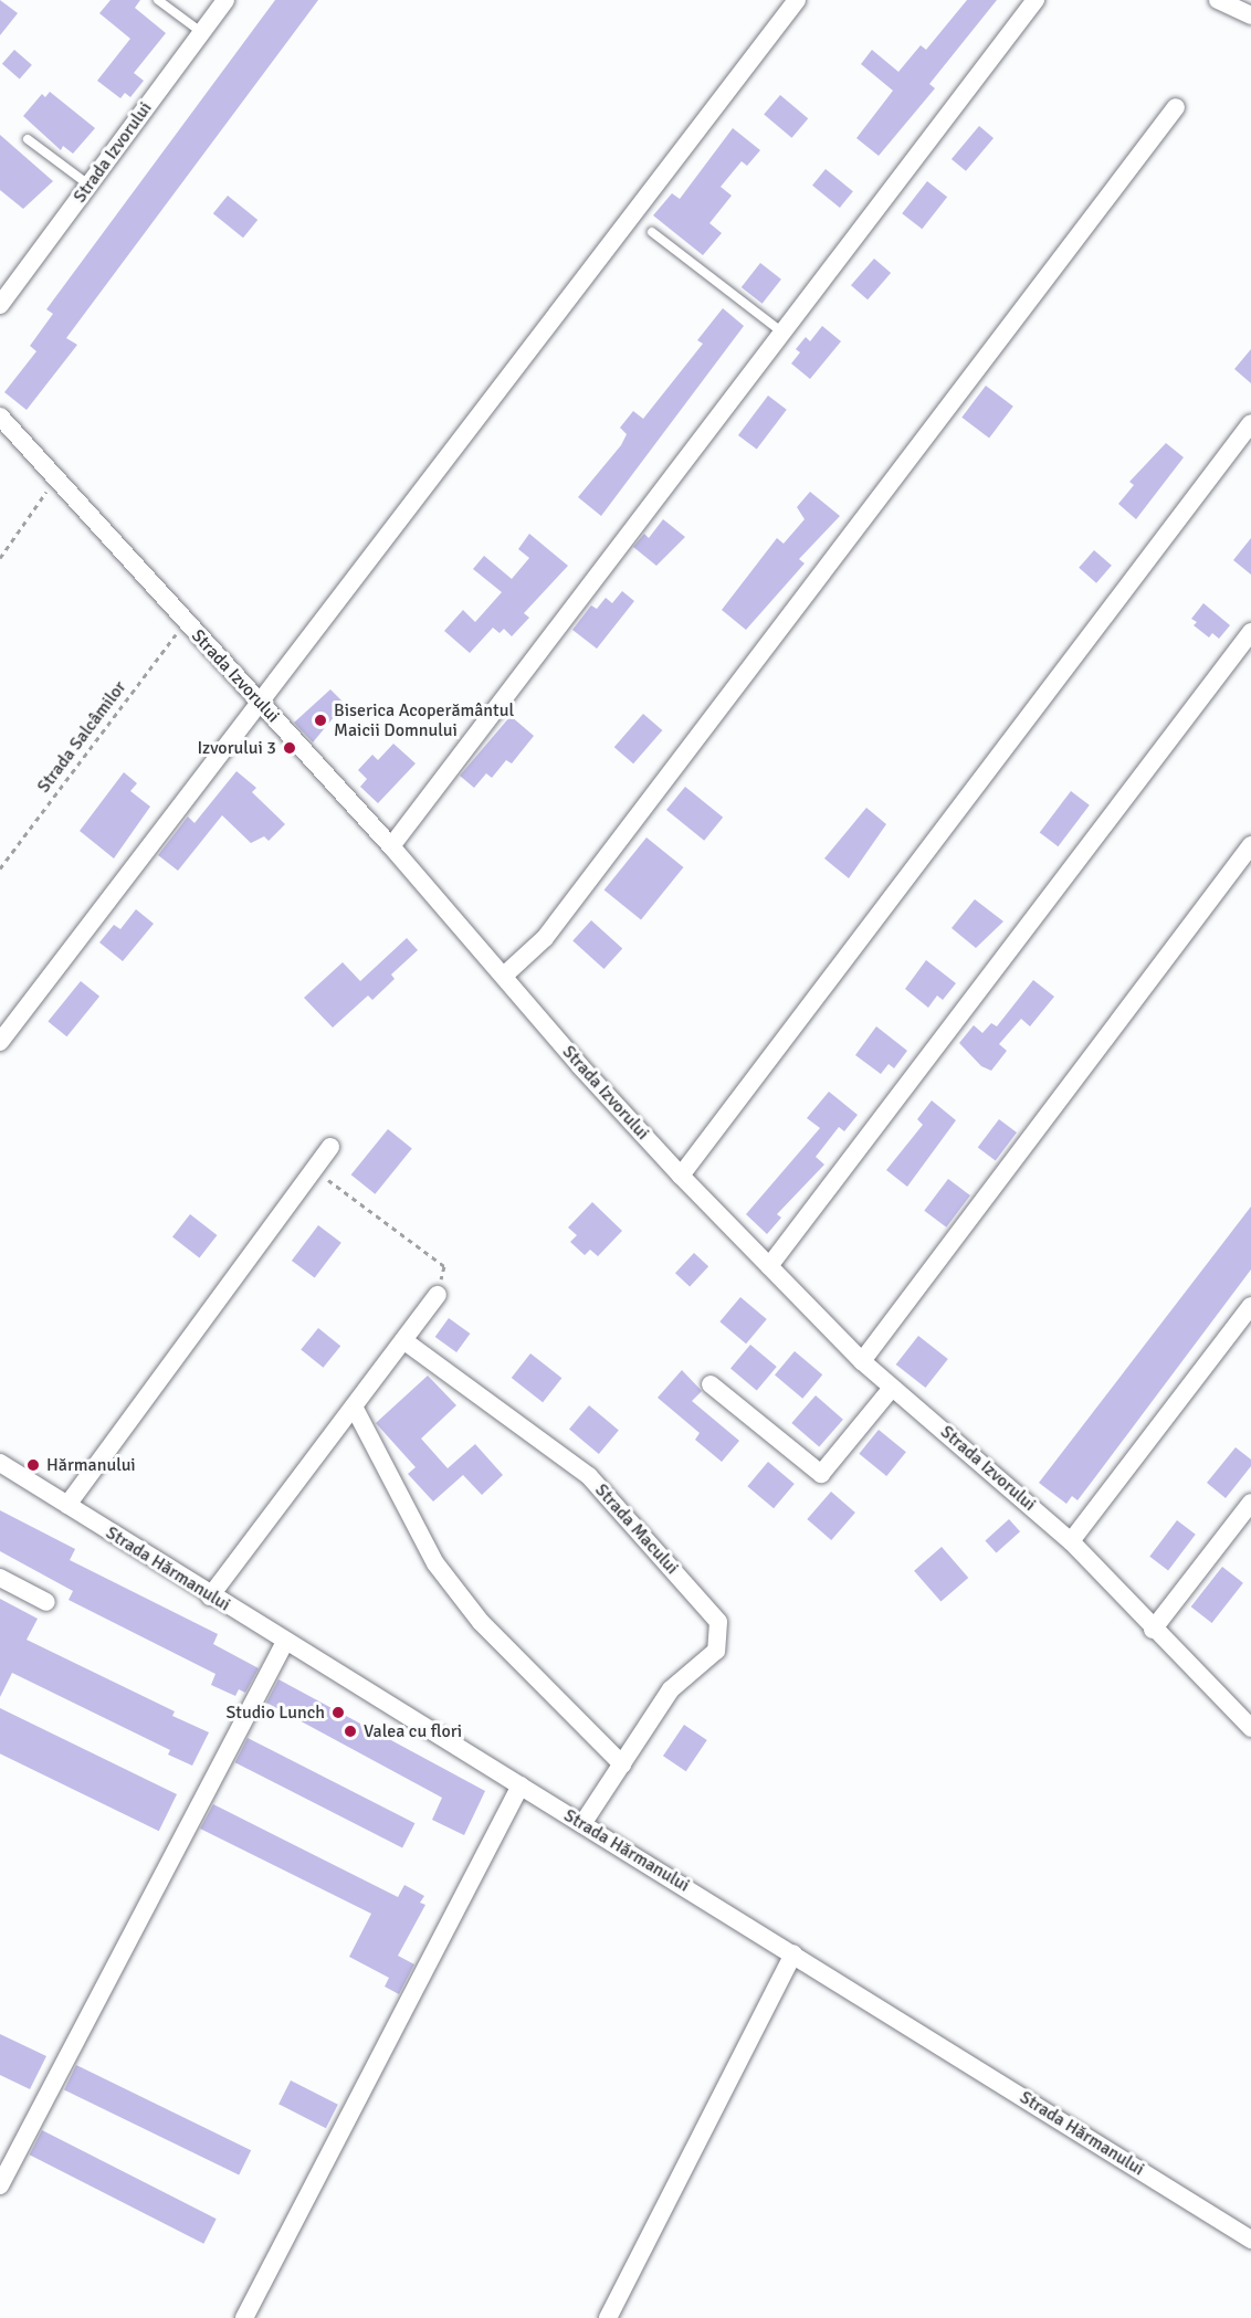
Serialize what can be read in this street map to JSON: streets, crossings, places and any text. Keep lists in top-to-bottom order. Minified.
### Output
{"streets":{"street":["Strada Izvorului","Strada Macului","Strada Hărmanului"],"path":["Strada Salcâmilor"]},"crossings":[["Strada Izvorului","Strada Salcâmilor"],["Strada Macului","Strada Hărmanului"]],"places":["Biserica Acoperământul Maicii Domnului","Izvorului 3","Hărmanului","Studio Lunch","Valea cu flori"]}
